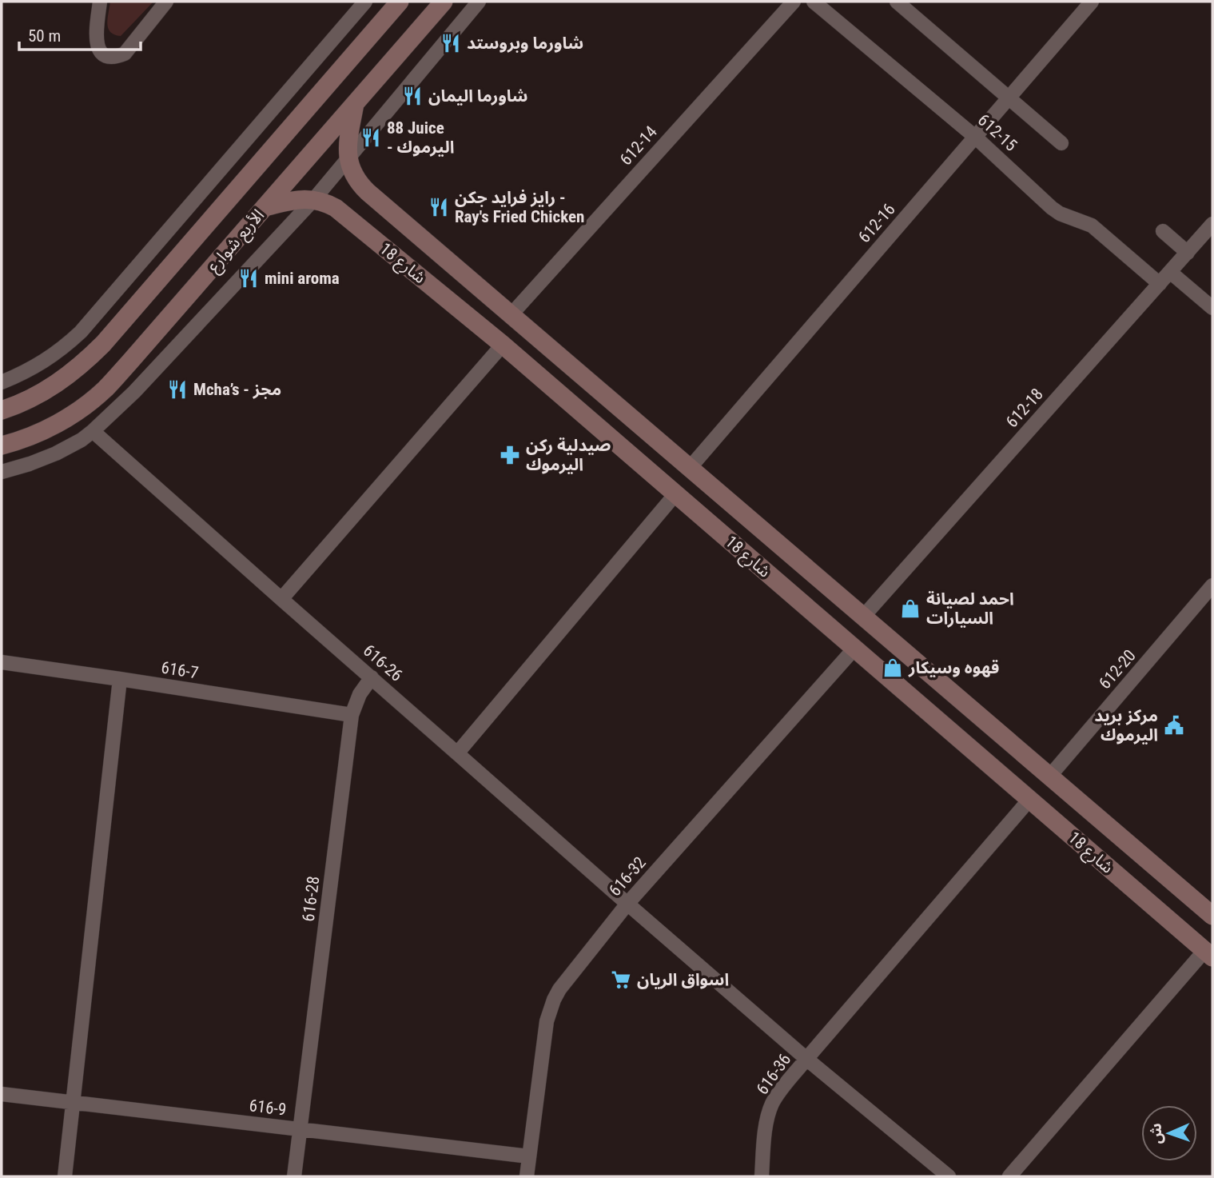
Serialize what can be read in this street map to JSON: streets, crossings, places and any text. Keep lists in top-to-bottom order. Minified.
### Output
{"streets":{"street":["612-15","612-14","612-16","الأربع شوارع","شارع 18","612-18","616-26","612-20","616-7","616-32","616-28","616-36","616-9"]},"crossings":[["612-15","612-16"],["612-15","612-18"],["612-14","شارع 18"],["612-16","شارع 18"],["الأربع شوارع","شارع 18"],["شارع 18","612-18"],["شارع 18","612-20"],["شارع 18","616-32"],["شارع 18","616-36"],["616-26","616-32"],["616-26","616-28"],["616-26","616-36"],["616-7","616-28"],["616-32","616-9"],["616-28","616-9"]],"places":{"restaurant":["شاورما وبروستد","شاورما اليمان","88 Juice - اليرموك","رايز فرايد جكن - Ray's Fried Chicken","mini aroma","Mcha’s - مجز"],"pharmacy":["صيدلية ركن اليرموك"],"shop":["احمد لصيانة السيارات","قهوه وسيكار"],"public building":["مركز بريد اليرموك"],"supermarket":["اسواق الريان"]},"scale_bar":"50 m","north":"left"}
